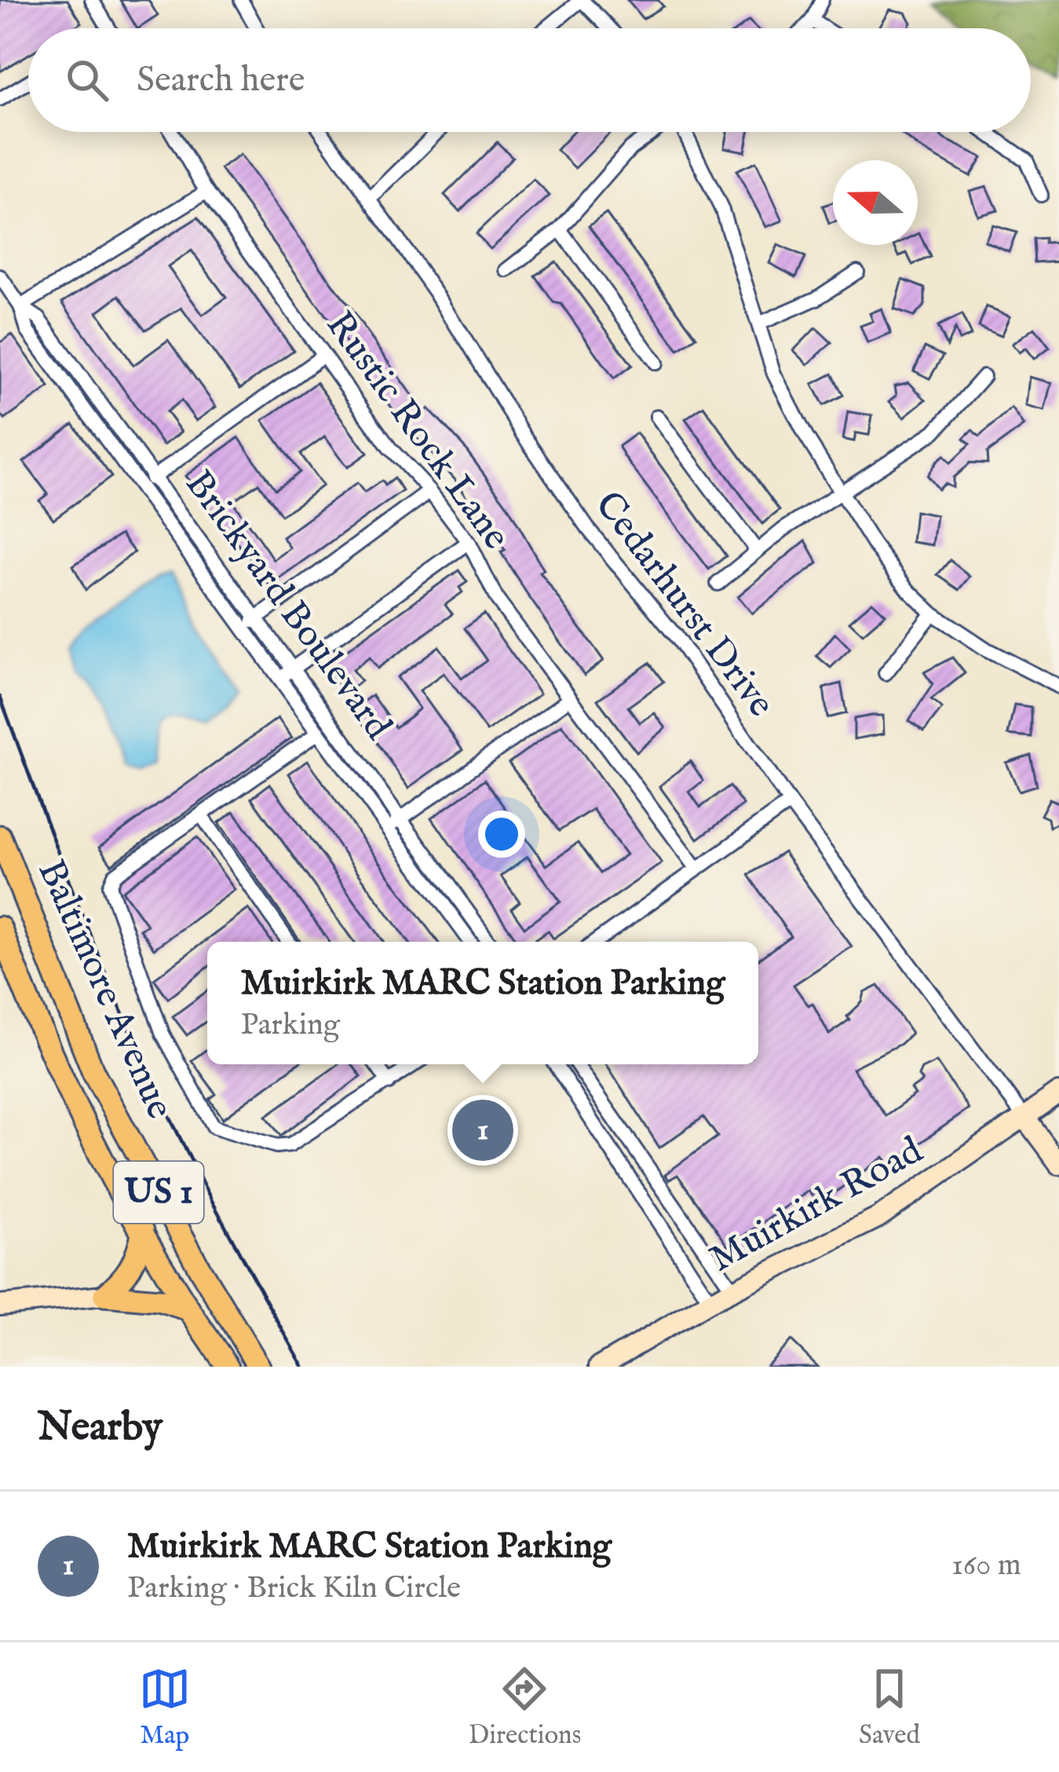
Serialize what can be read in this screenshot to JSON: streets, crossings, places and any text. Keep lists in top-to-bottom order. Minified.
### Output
{"streets":{"main road":["Baltimore Avenue","US 1","Muirkirk Road"],"street":["Rustic Rock Lane","Cedarhurst Drive","Brickyard Boulevard"]},"crossings":[["Cedarhurst Drive","Muirkirk Road"]],"north":"left","page":{"search":"Search here","popup":["Muirkirk MARC Station Parking","Parking"],"pins":"1","heading":"Nearby","list":[{"mark":"1","name":"Muirkirk MARC Station Parking","note":"Parking · Brick Kiln Circle","value":"160 m"}],"nav":["Map","Directions","Saved"]}}
